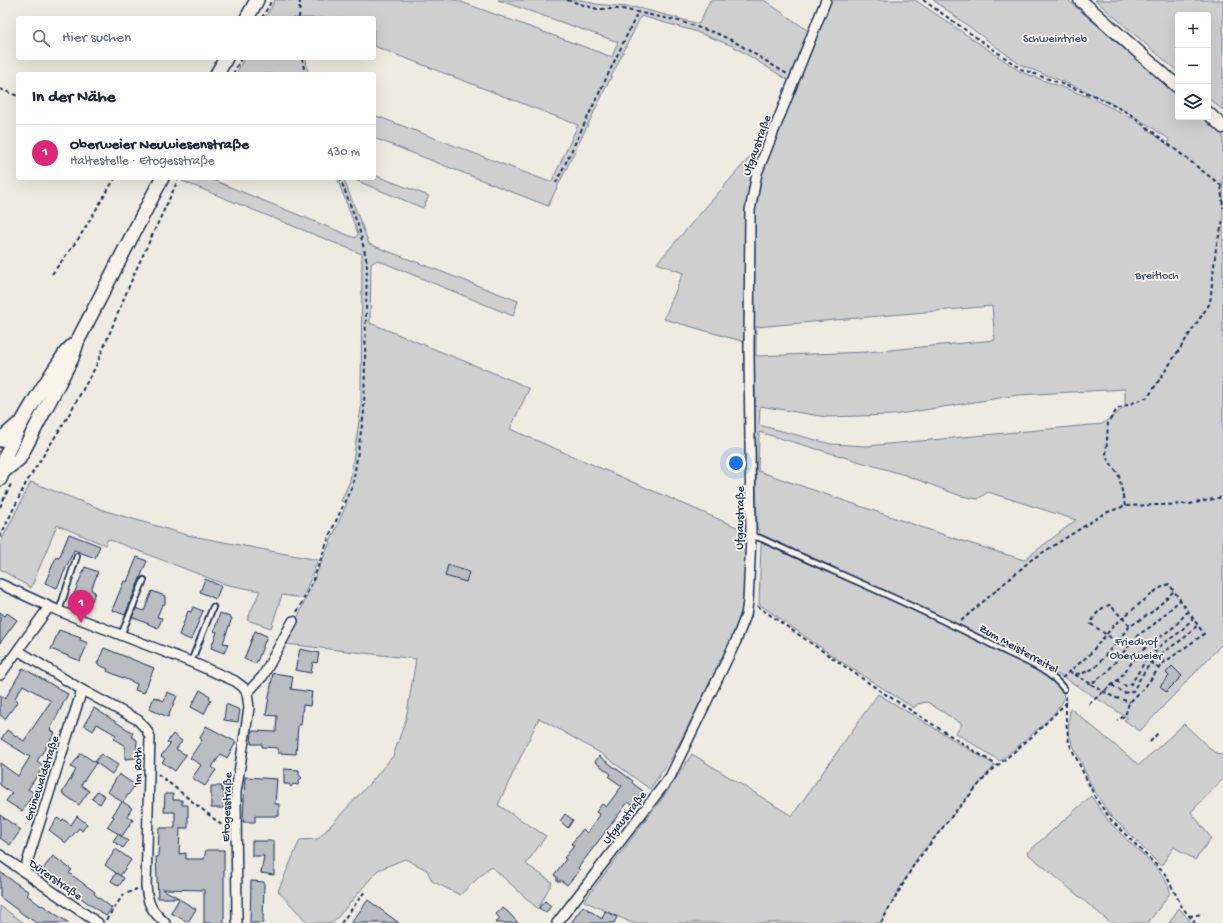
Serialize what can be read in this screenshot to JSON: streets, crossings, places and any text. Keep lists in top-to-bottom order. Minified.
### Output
{"streets":{"street":["Ufgaustraße","Im Roth","Grünewaldstraße","Etogesstraße","Dürerstraße"],"lane":["Zum Meisterreitel"]},"crossings":[["Ufgaustraße","Zum Meisterreitel"],["Im Roth","Grünewaldstraße"],["Grünewaldstraße","Dürerstraße"]],"parks":["Schweintrieb","Breitloch","Friedhof Oberweier"],"page":{"map_buttons":["+","−"],"search":"Hier suchen","heading":"In der Nähe","list":[{"mark":"1","name":"Oberweier Neuwiesenstraße","note":"Haltestelle · Etogesstraße","value":"430 m"}],"pins":"1"}}
